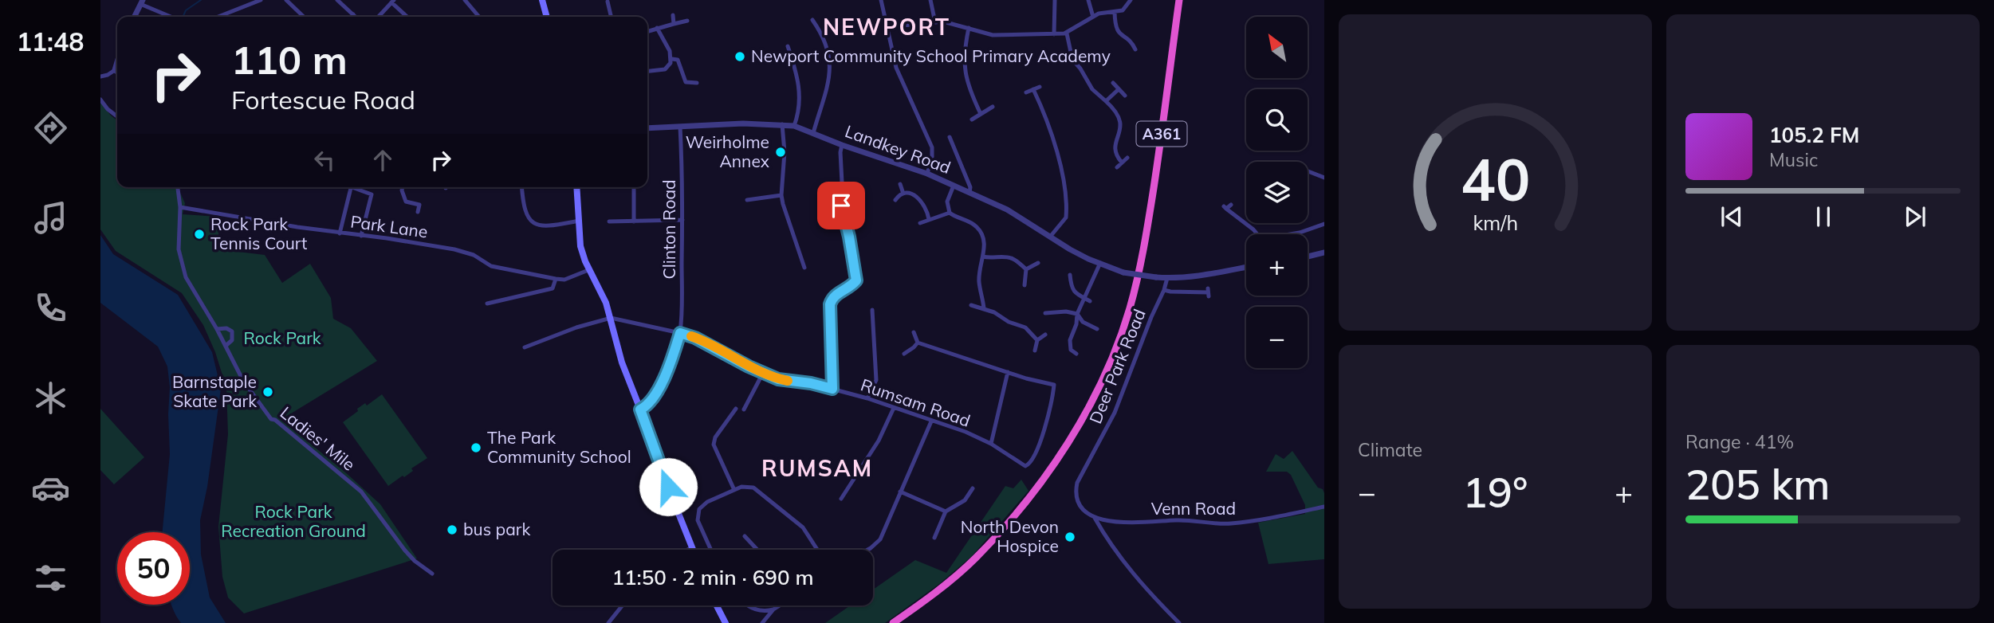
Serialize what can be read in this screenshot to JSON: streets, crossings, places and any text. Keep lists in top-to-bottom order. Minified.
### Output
{"streets":{"highway":["A361"],"street":["Landkey Road","Park Lane","Clinton Road","Deer Park Road","Rumsam Road","Ladies' Mile","Venn Road"]},"crossings":[["Landkey Road","Clinton Road"],["Landkey Road","Deer Park Road"],["Park Lane","Ladies' Mile"],["Clinton Road","Rumsam Road"],["Deer Park Road","Venn Road"]],"districts":["NEWPORT","RUMSAM"],"parks":["Rock Park","Rock Park Recreation Ground"],"places":["Newport Community School Primary Academy","Weirholme Annex","Rock Park Tennis Court","Barnstaple Skate Park","The Park Community School","bus park","North Devon Hospice"],"north":"top left","page":{"tabs":"11:48","map_buttons":["+","−"],"turn":["110 m","Fortescue Road"],"song":["105.2 FM","Music"],"tile":["Climate",["Range · 41%","205 km"]],"heat":["−","19°","+"],"limit":"50","trip":"11:50 · 2 min · 690 m","gauge":["40","km/h"]}}
